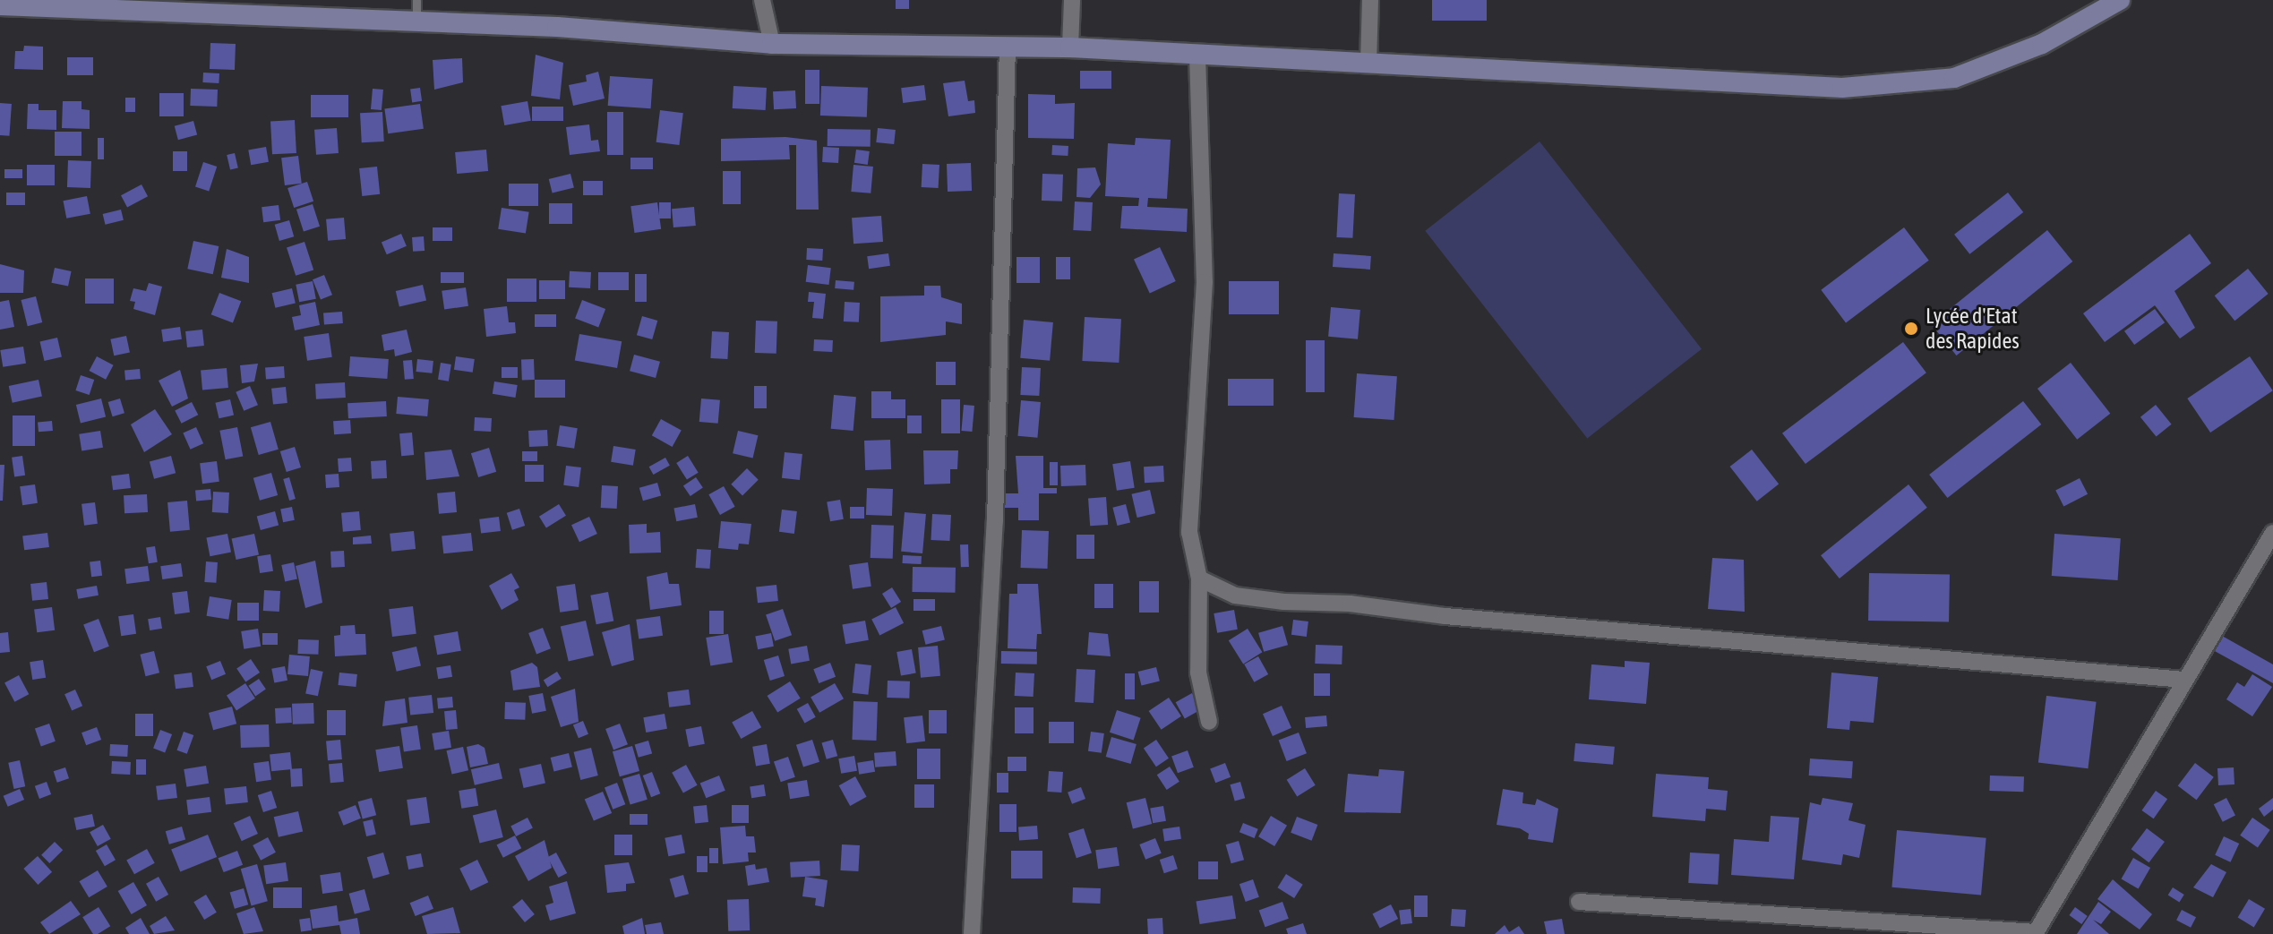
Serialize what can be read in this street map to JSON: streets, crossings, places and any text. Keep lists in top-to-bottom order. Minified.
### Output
{"places":["Lycée d'Etat des Rapides"]}
